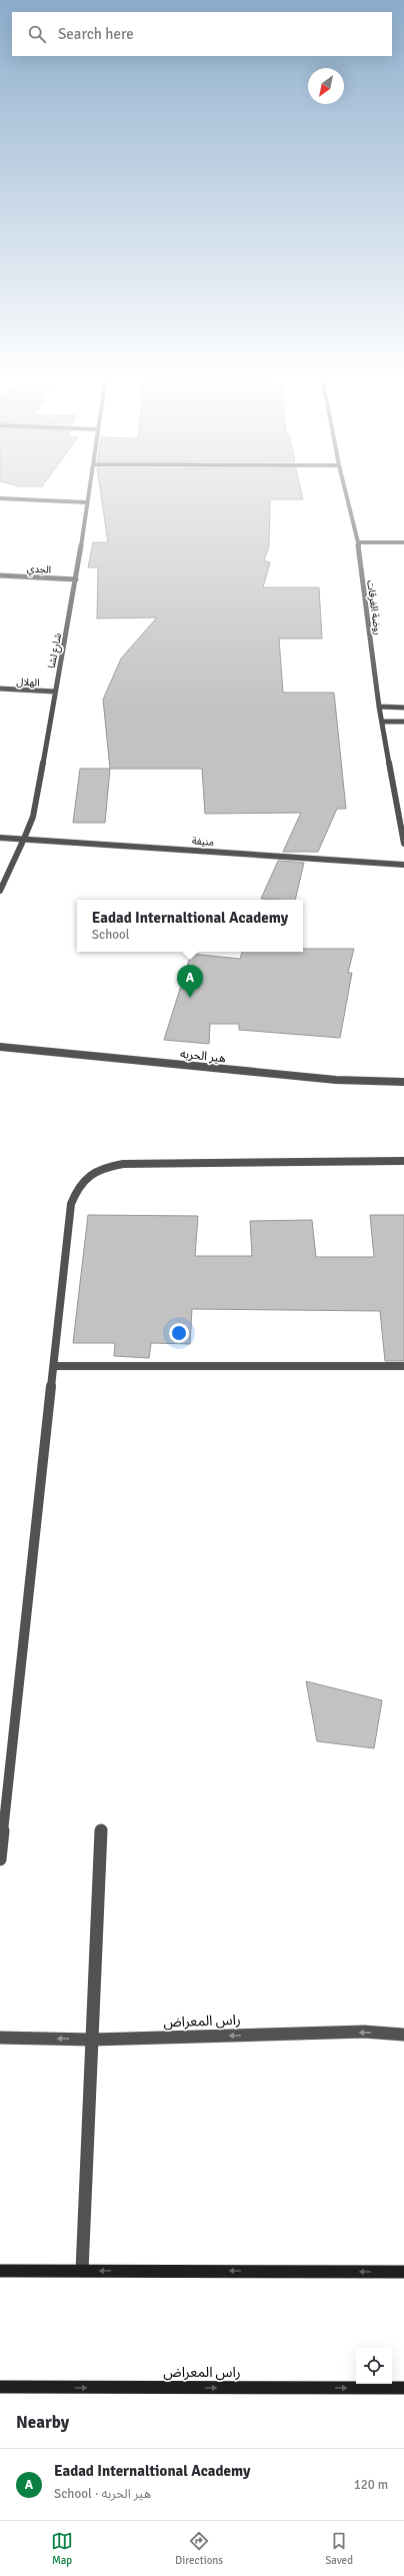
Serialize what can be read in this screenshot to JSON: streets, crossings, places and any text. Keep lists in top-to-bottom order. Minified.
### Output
{"streets":{"street":["الجدي","روضة الغرقات","شارع لشا","الهلال","منيفة","هير الحربه","راس المعراض"]},"crossings":[["الجدي","شارع لشا"],["شارع لشا","الهلال"],["شارع لشا","منيفة"]],"north":"bottom left","page":{"search":"Search here","popup":["Eadad Internaltional Academy","School"],"pins":"A","heading":"Nearby","list":[{"mark":"A","name":"Eadad Internaltional Academy","note":"School · هير الحربه","value":"120 m"}],"nav":["Map","Directions","Saved"]}}
